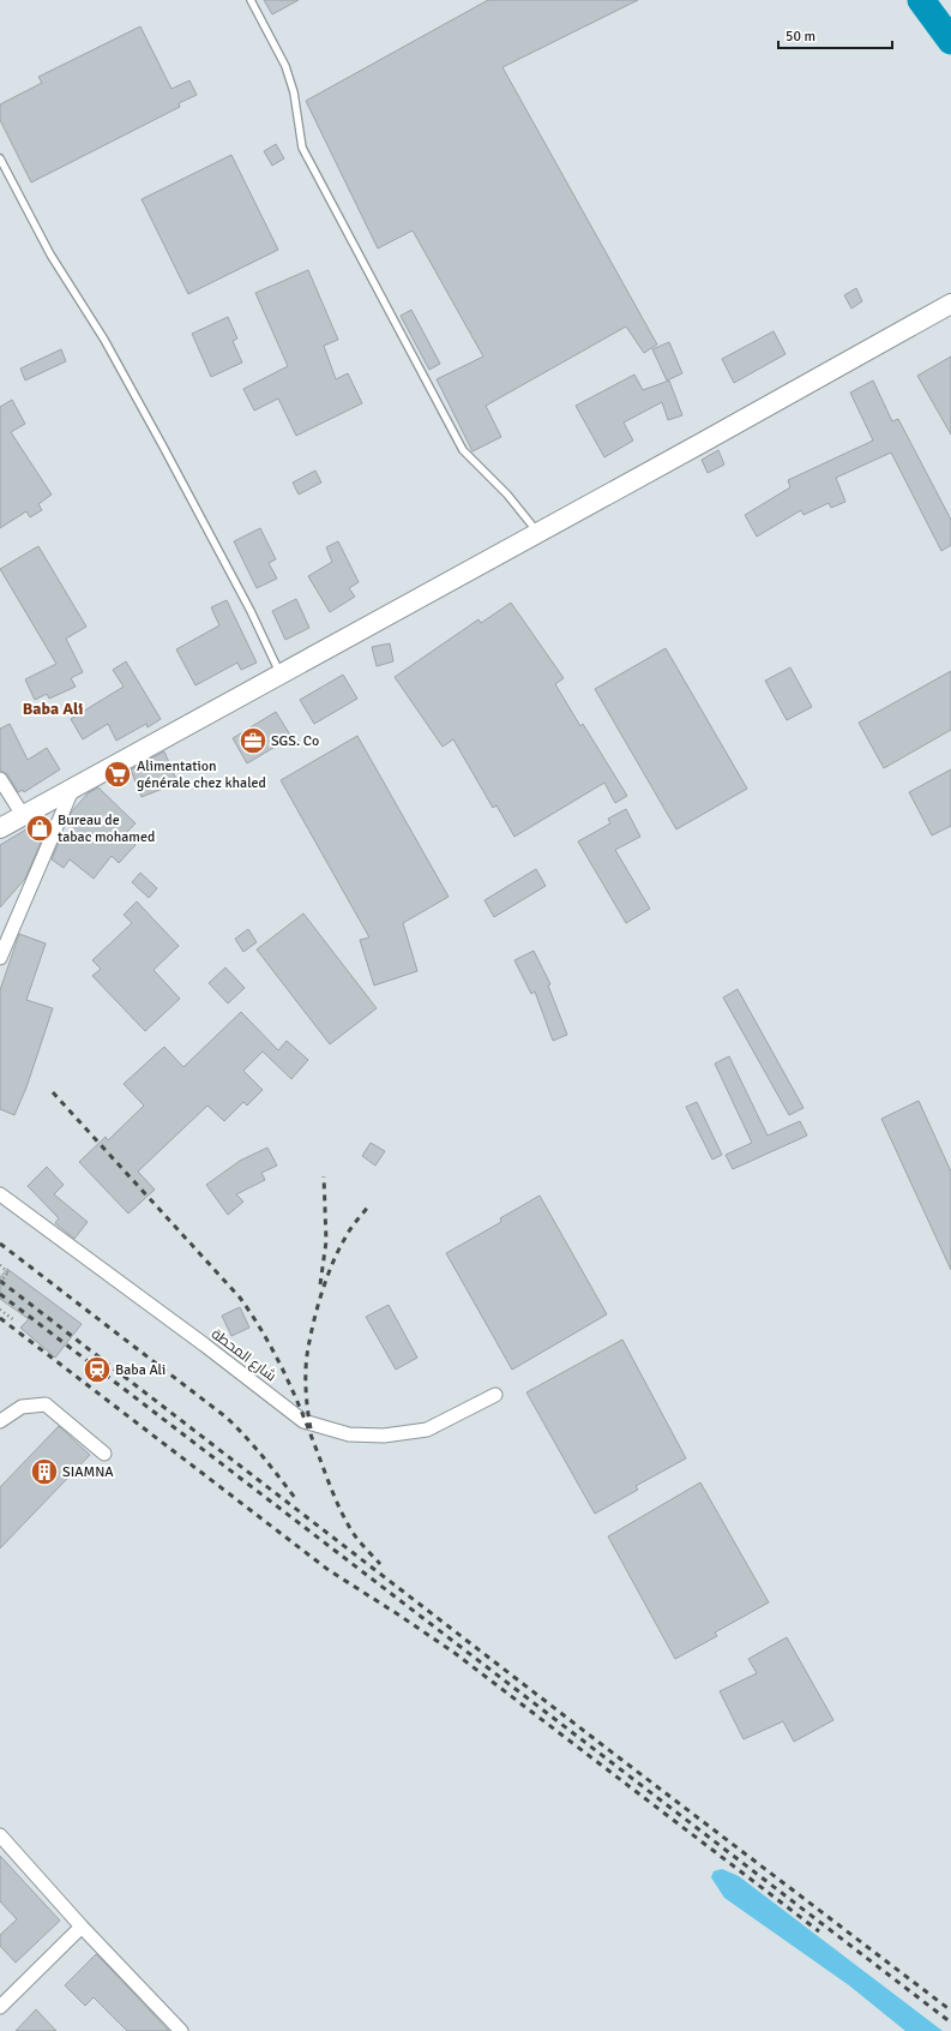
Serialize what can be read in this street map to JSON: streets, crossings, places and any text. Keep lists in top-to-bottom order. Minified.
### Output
{"streets":{"street":["شارع المحطة"]},"districts":["Baba Ali"],"places":{"office":["SGS. Co"],"supermarket":["Alimentation générale chez khaled"],"shop":["Bureau de tabac mohamed"],"station":["Baba Ali"],"building":["SIAMNA"]},"scale_bar":"50 m"}
